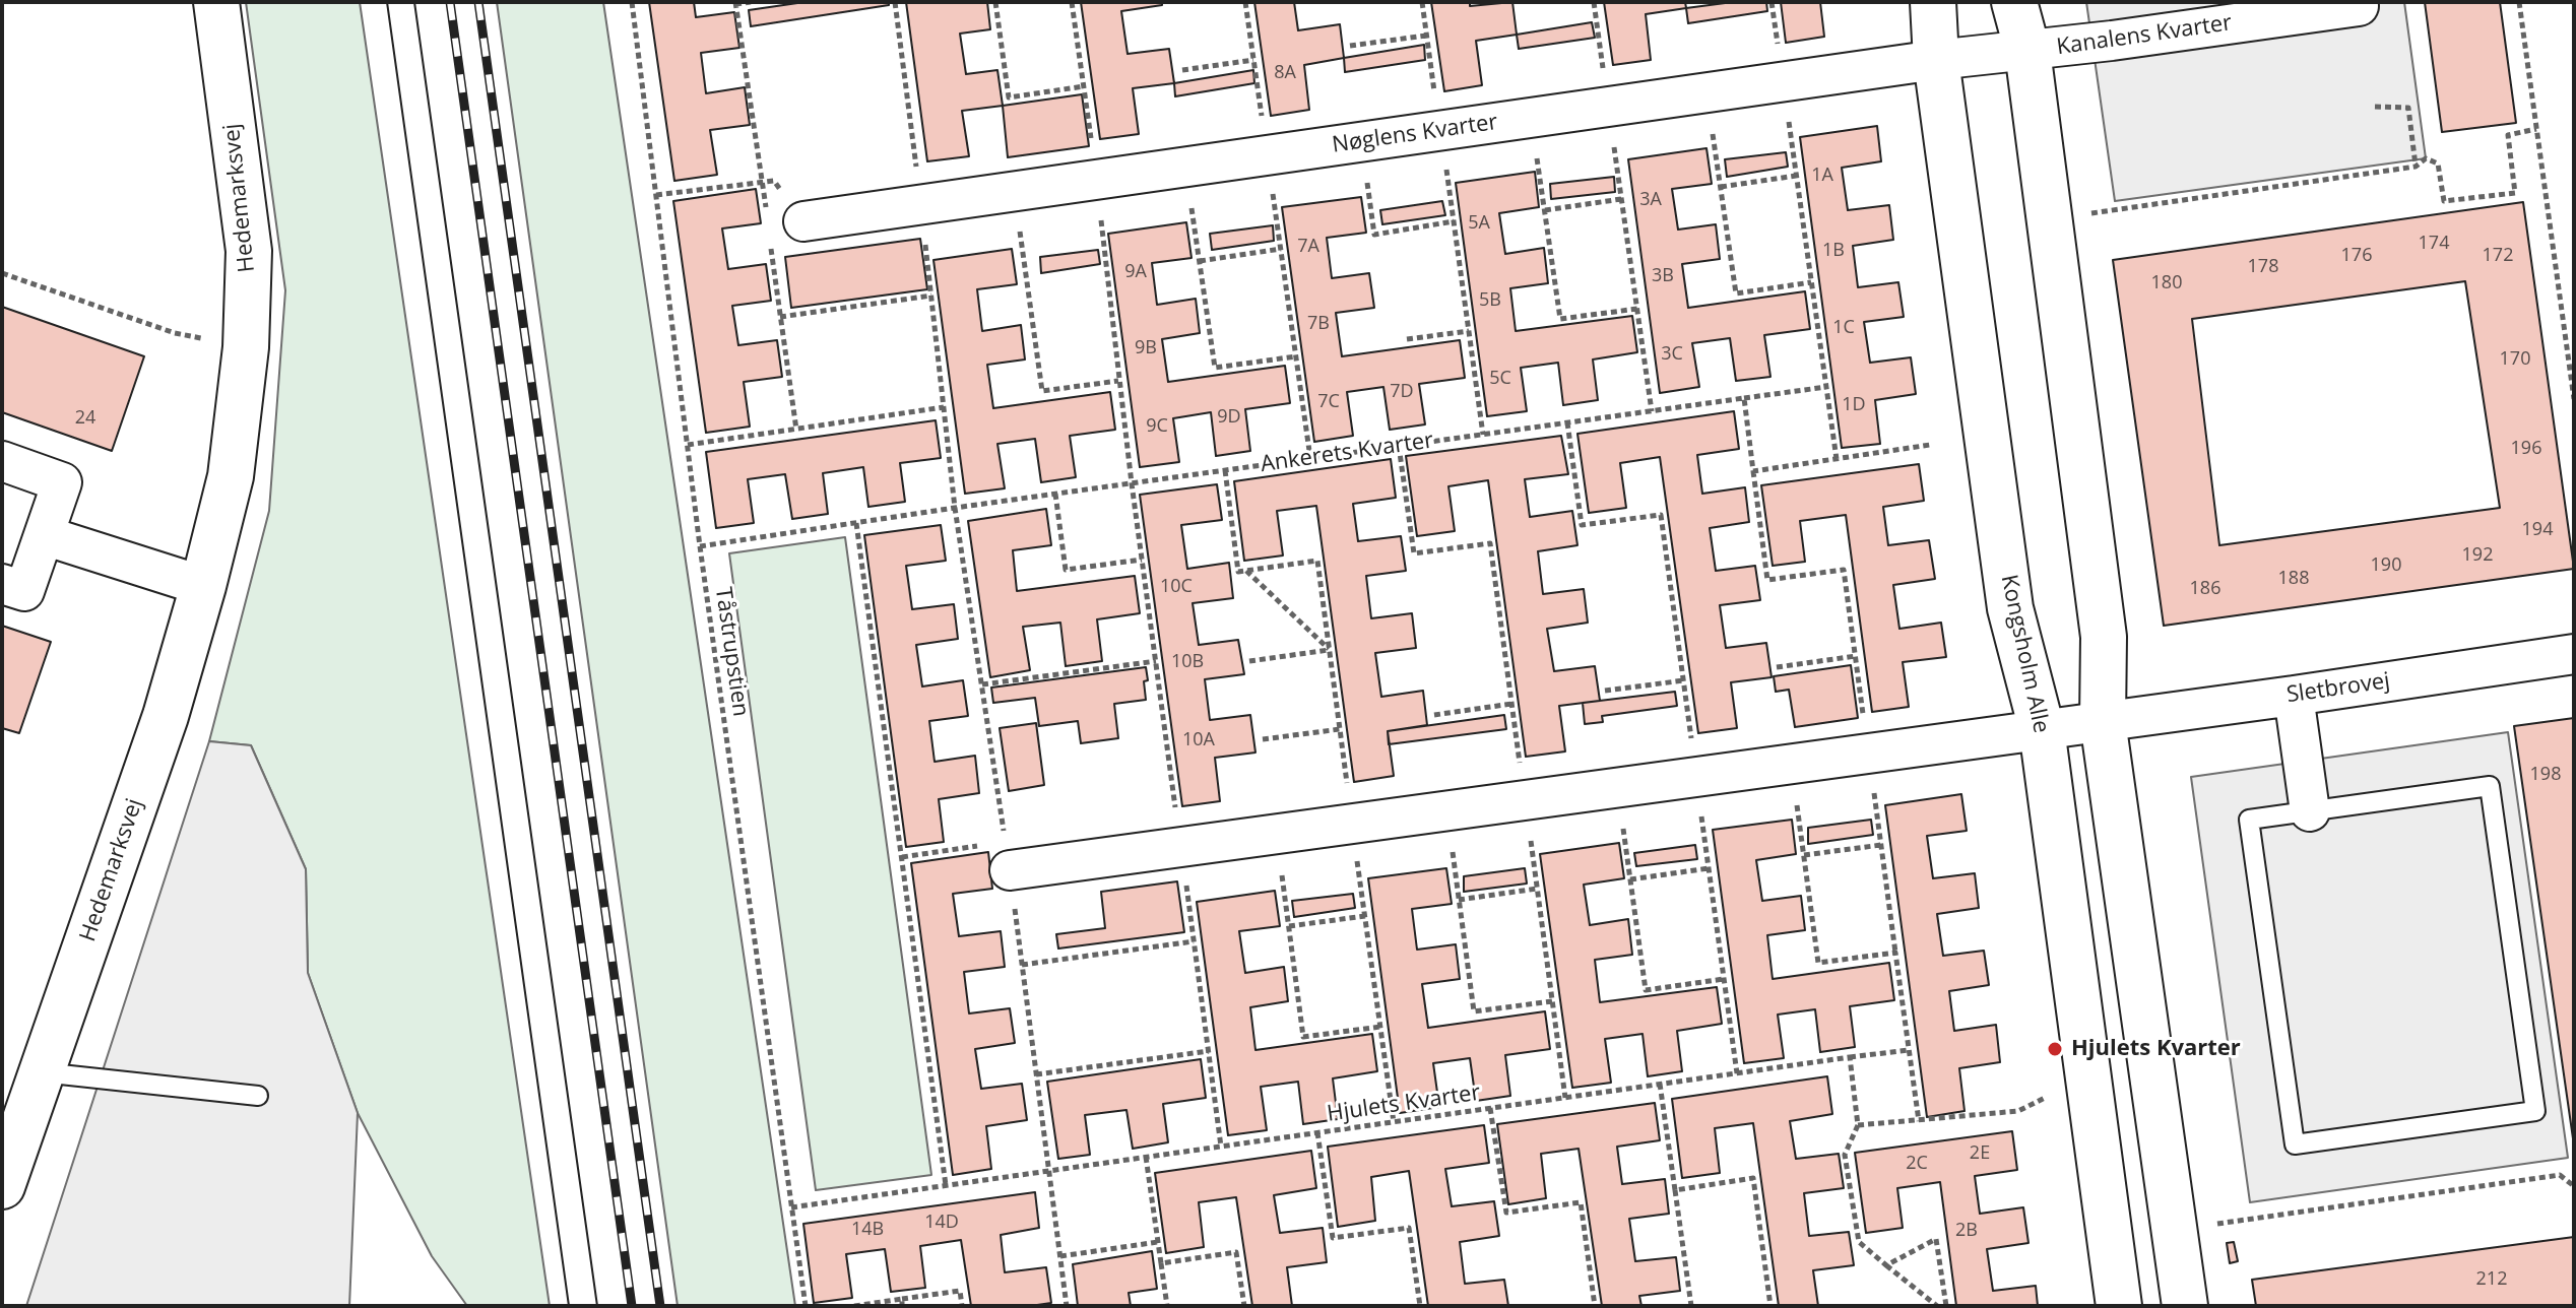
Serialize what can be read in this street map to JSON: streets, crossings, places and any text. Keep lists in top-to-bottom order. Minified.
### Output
{"streets":{"street":["Kanalens Kvarter","Nøglens Kvarter","Hedemarksvej","Kongsholm Alle","Sletbrovej"],"path":["Ankerets Kvarter","Tåstrupstien","Hjulets Kvarter"]},"crossings":[["Kanalens Kvarter","Nøglens Kvarter"],["Nøglens Kvarter","Kongsholm Alle"],["Ankerets Kvarter","Tåstrupstien"],["Tåstrupstien","Hjulets Kvarter"]],"places":["Hjulets Kvarter"],"house_numbers":["8A","1A","3A","5A","174","7A","1B","176","172","178","9A","3B","180","5B","7B","1C","9B","3C","170","5C","7D","7C","1D","9D","24","9C","196","194","192","190","188","10C","186","10B","10A","198","2E","2C","14D","14B","2B","212"]}
